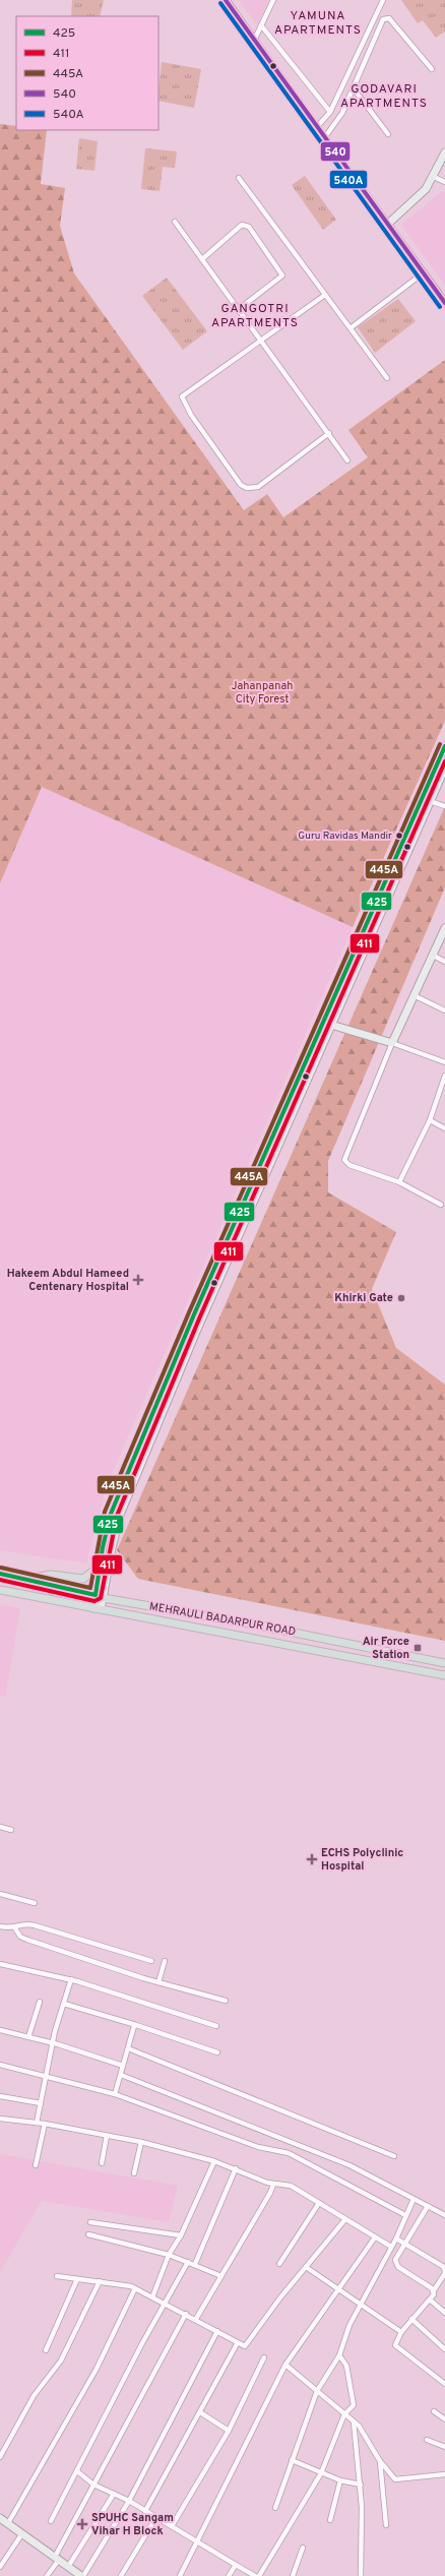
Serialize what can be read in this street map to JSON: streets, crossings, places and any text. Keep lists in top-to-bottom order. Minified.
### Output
{"streets":{"main road":["MEHRAULI BADARPUR ROAD"]},"districts":["YAMUNA APARTMENTS","GODAVARI APARTMENTS","GANGOTRI APARTMENTS"],"parks":["Jahanpanah City Forest"],"places":{"other":["Guru Ravidas Mandir","Khirki Gate"],"health":["Hakeem Abdul Hameed Centenary Hospital","ECHS Polyclinic Hospital","SPUHC Sangam Vihar H Block"],"transit":["Air Force Station"]},"lines":["transit line 540","transit line 540A","transit line 445A","transit line 425","transit line 411"],"legend":["425","411","445A","540","540A"]}
